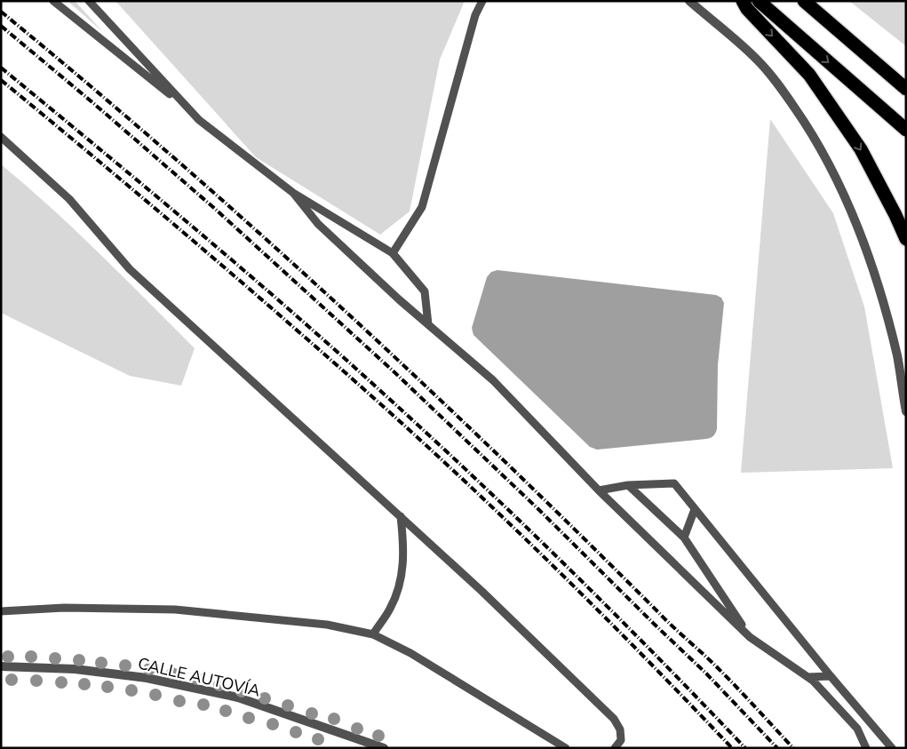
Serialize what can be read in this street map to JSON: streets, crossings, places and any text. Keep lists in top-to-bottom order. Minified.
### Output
{"streets":{"street":["CALLE AUTOVÍA"]}}
